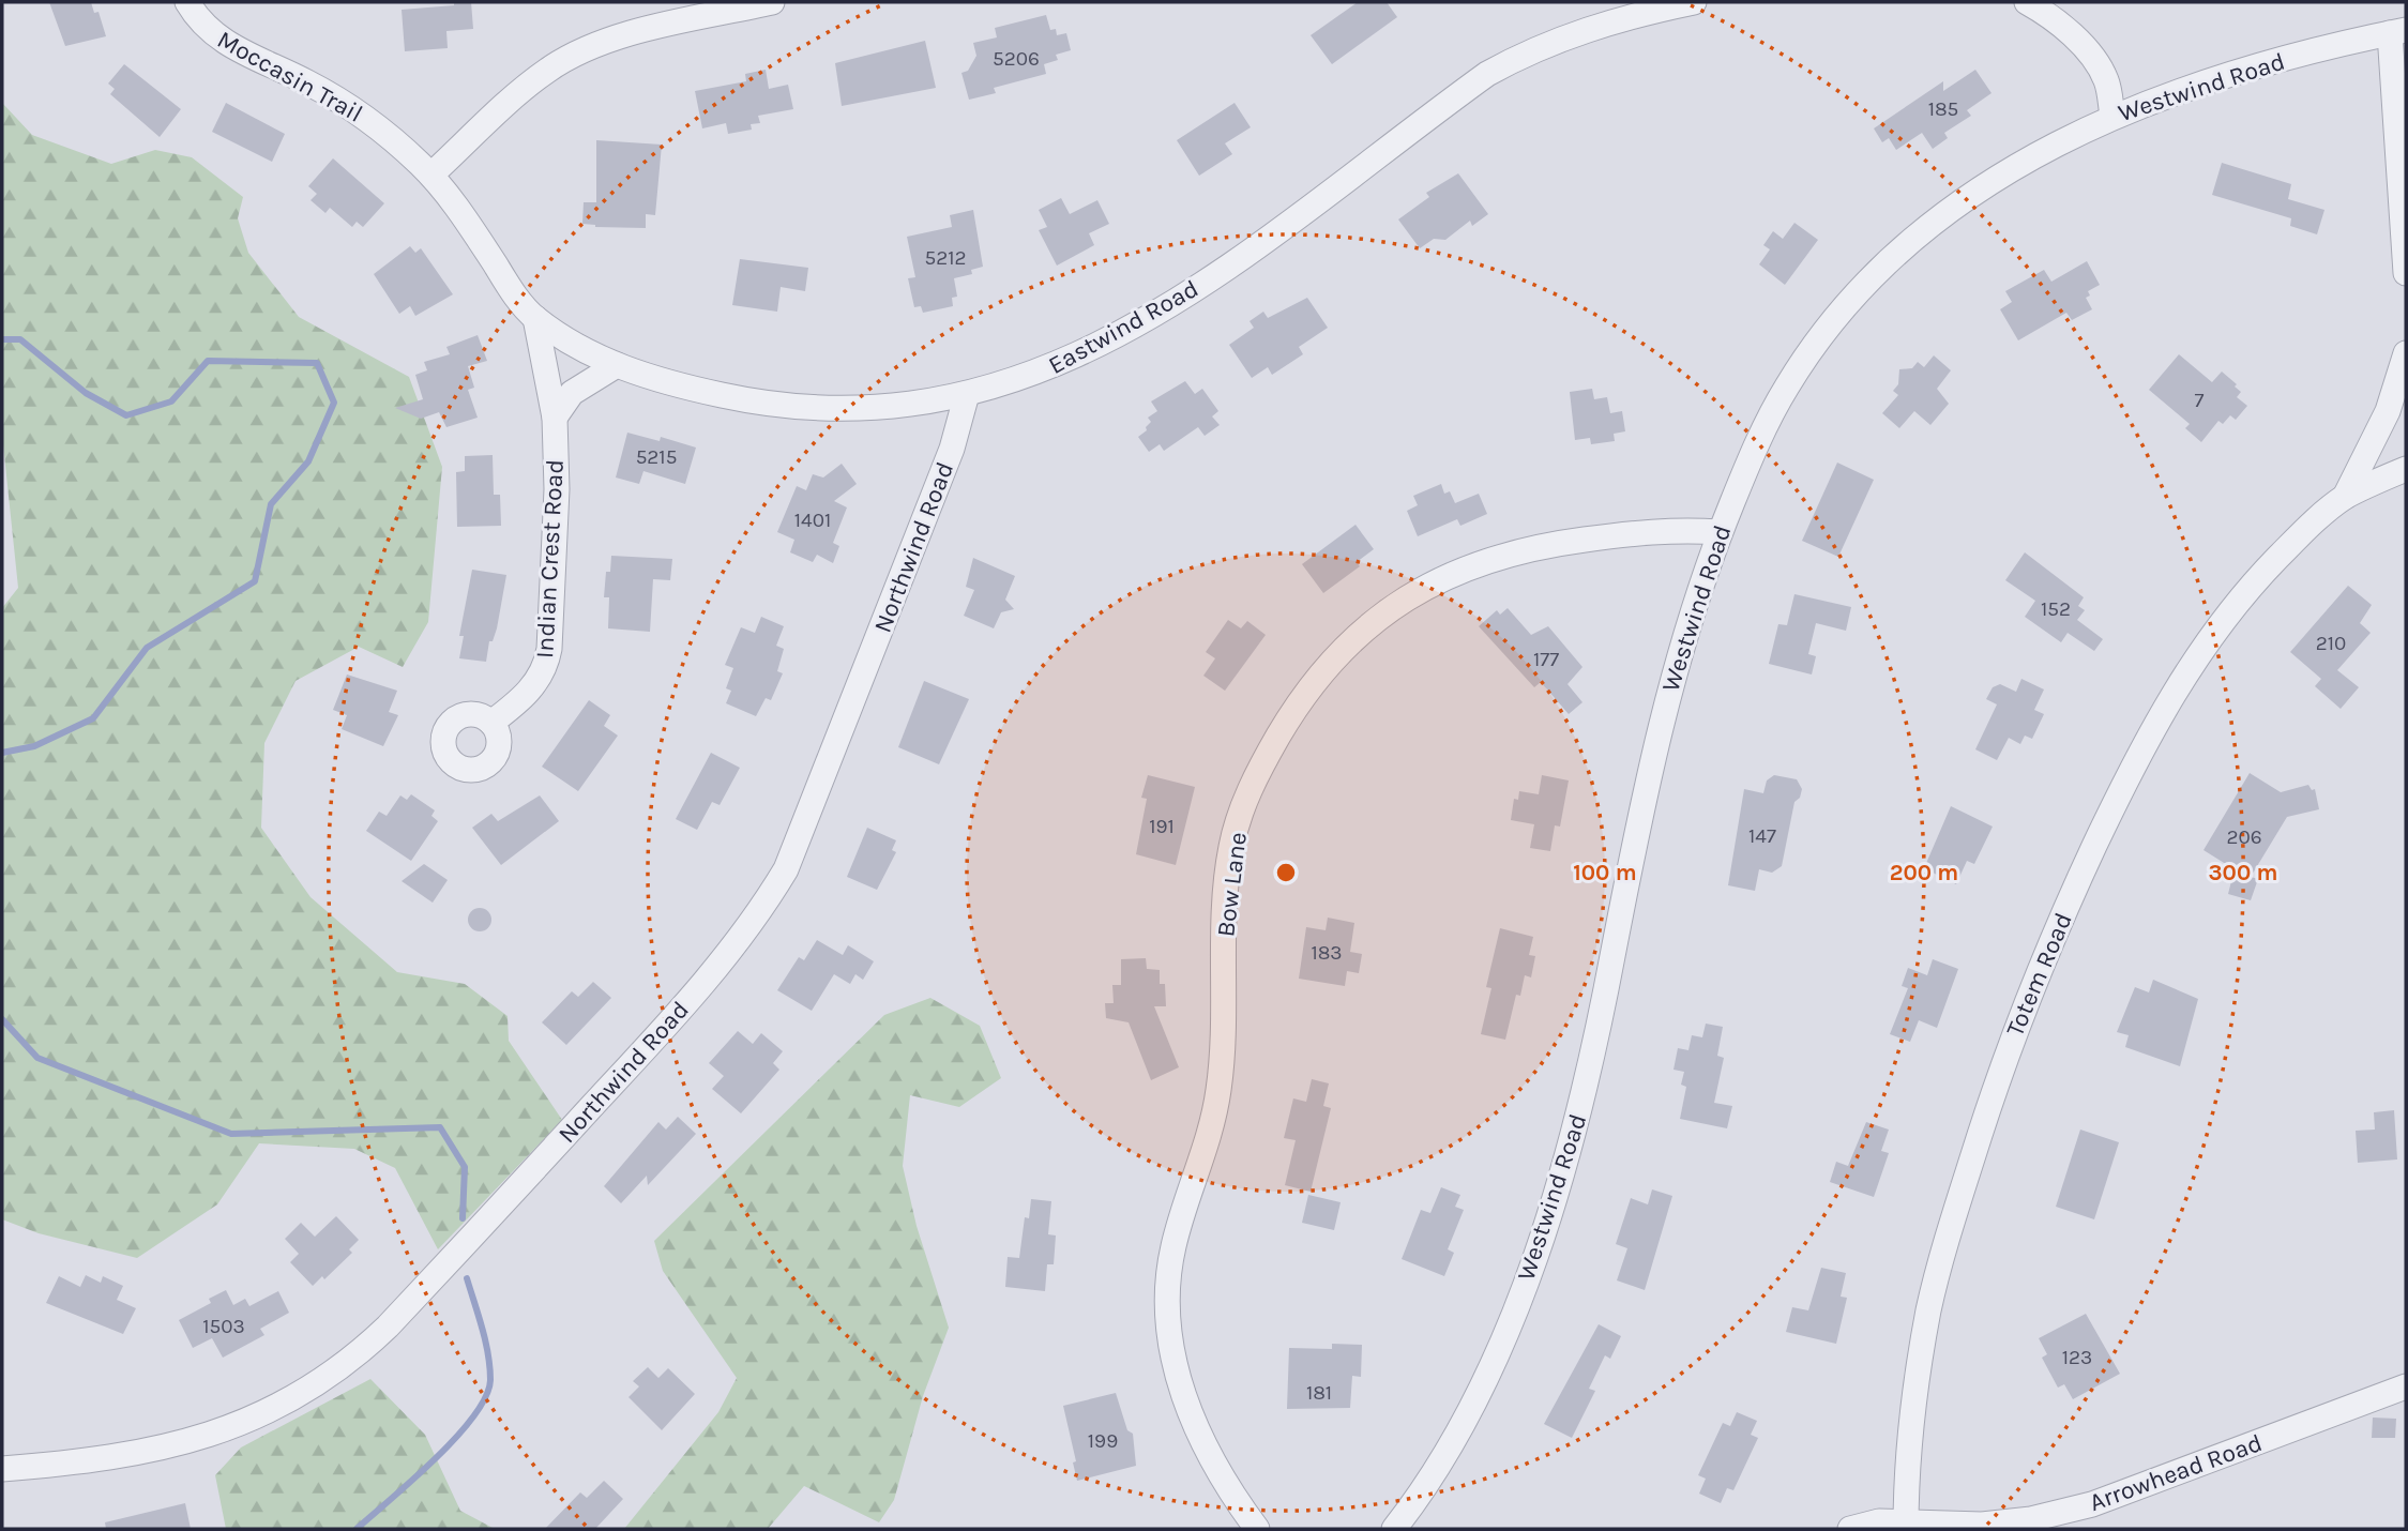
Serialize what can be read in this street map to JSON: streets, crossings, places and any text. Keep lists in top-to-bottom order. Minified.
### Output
{"streets":{"street":["Moccasin Trail","Westwind Road","Eastwind Road","Northwind Road","Indian Crest Road","Bow Lane","Totem Road","Arrowhead Road"]},"crossings":[["Moccasin Trail","Eastwind Road"],["Westwind Road","Bow Lane"],["Eastwind Road","Northwind Road"],["Eastwind Road","Indian Crest Road"],["Totem Road","Arrowhead Road"]],"house_numbers":["5206","185","5212","7","5215","1401","152","210","177","191","147","206","183","1503","123","181","199"],"rings":["100 m","200 m","300 m"]}
